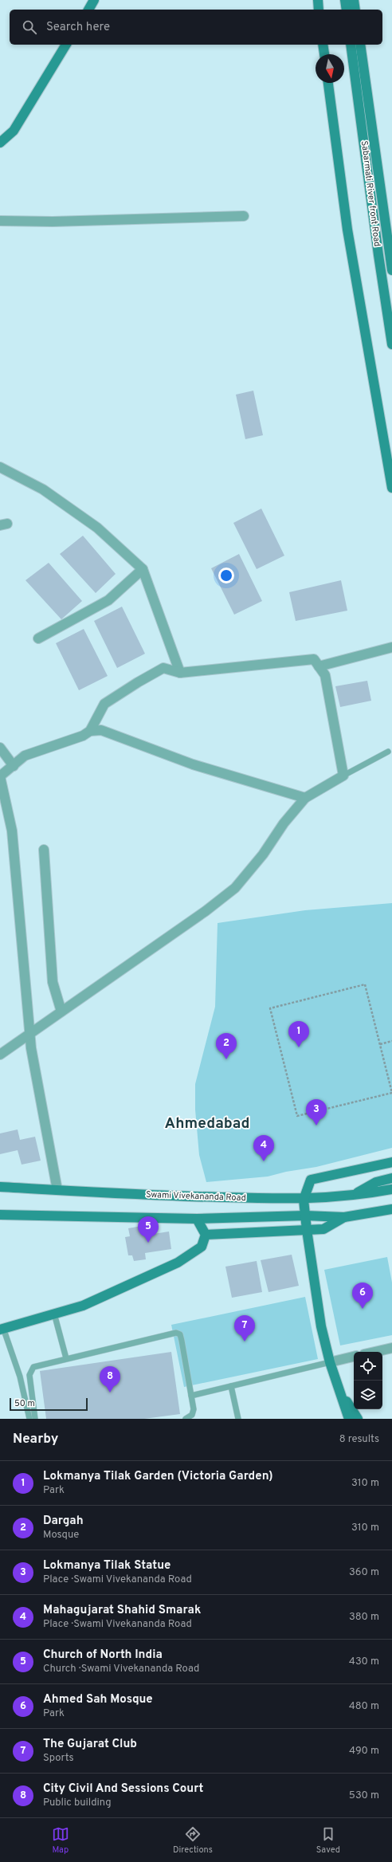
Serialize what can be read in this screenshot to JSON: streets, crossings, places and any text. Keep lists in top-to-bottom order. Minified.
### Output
{"streets":{"main road":["Sabarmati River front Road","Swami Vivekananda Road"]},"districts":["Ahmedabad"],"scale_bar":"50 m","north":"bottom","page":{"search":"Search here","pins":["1","2","3","4","5","6","7","8"],"scale":"50 m","heading":["Nearby","8 results"],"list":[{"mark":"1","name":"Lokmanya Tilak Garden (Victoria Garden)","note":"Park","value":"310 m"},{"mark":"2","name":"Dargah","note":"Mosque","value":"310 m"},{"mark":"3","name":"Lokmanya Tilak Statue","note":"Place · Swami Vivekananda Road","value":"360 m"},{"mark":"4","name":"Mahagujarat Shahid Smarak","note":"Place · Swami Vivekananda Road","value":"380 m"},{"mark":"5","name":"Church of North India","note":"Church · Swami Vivekananda Road","value":"430 m"},{"mark":"6","name":"Ahmed Sah Mosque","note":"Park","value":"480 m"},{"mark":"7","name":"The Gujarat Club","note":"Sports","value":"490 m"},{"mark":"8","name":"City Civil And Sessions Court","note":"Public building","value":"530 m"}],"nav":["Map","Directions","Saved"]}}
